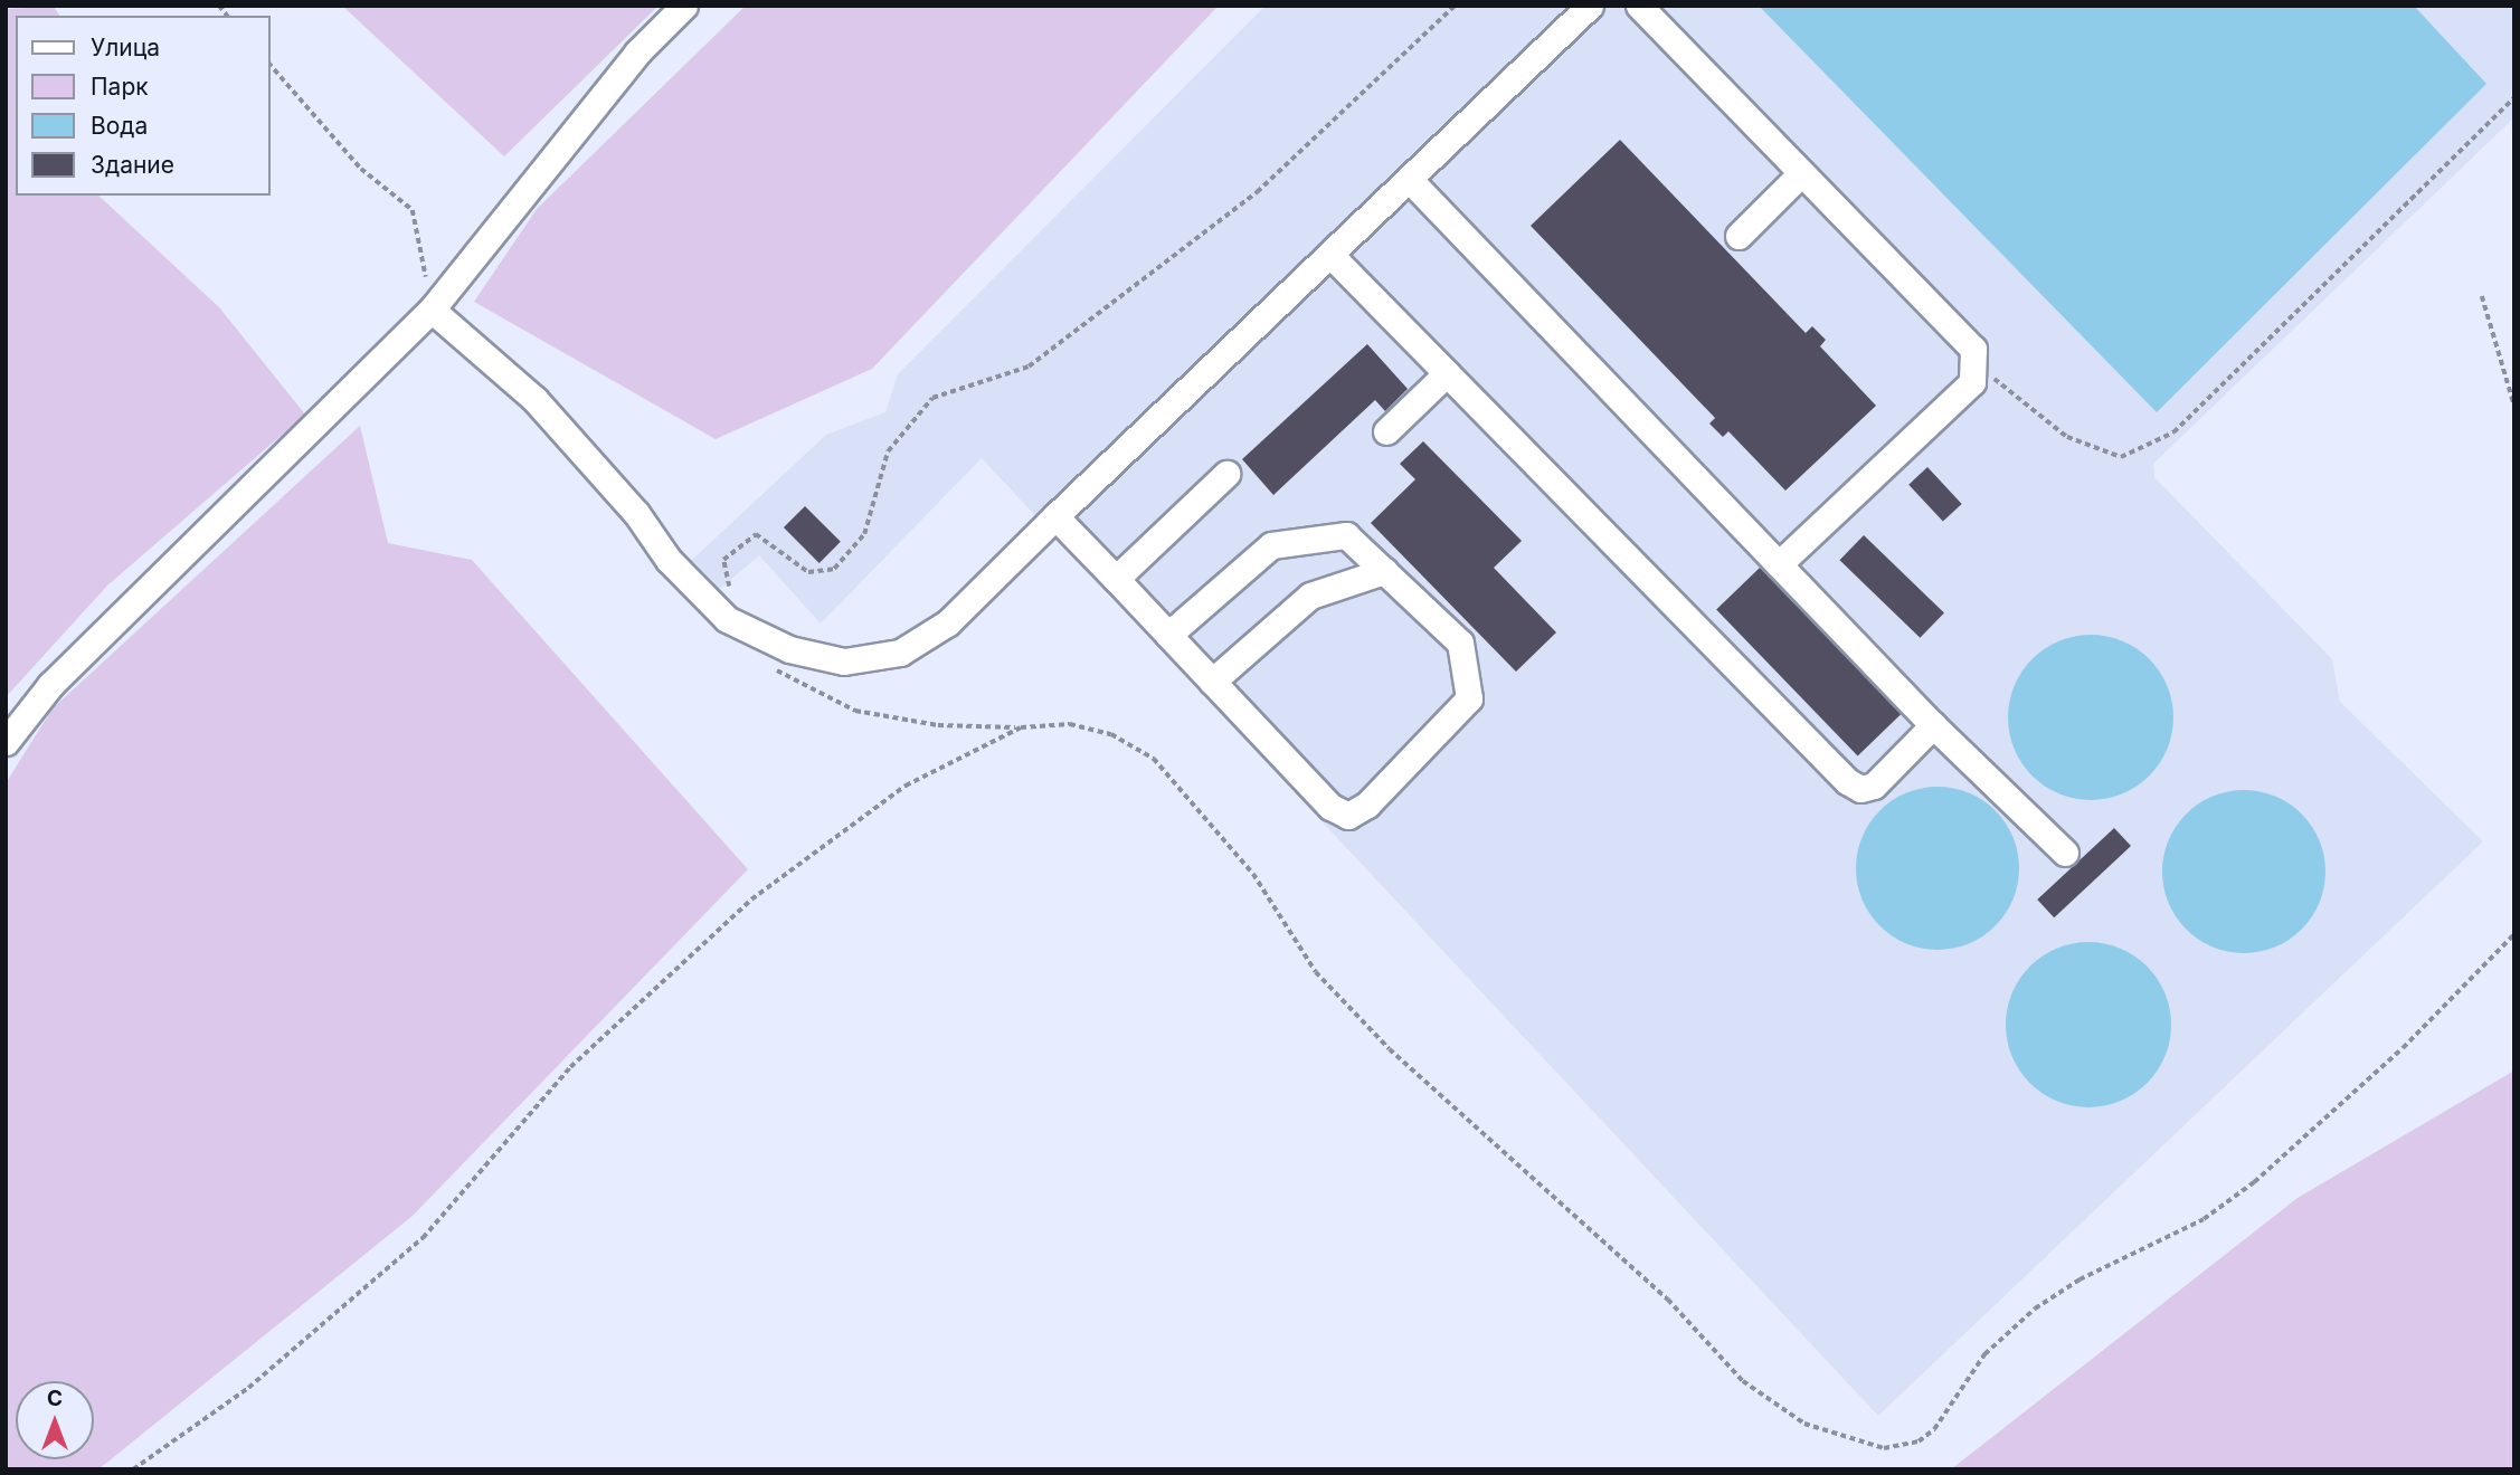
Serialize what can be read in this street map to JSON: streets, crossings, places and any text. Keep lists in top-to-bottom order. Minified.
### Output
{"legend":["Улица","Парк","Вода","Здание"],"north":"top"}
